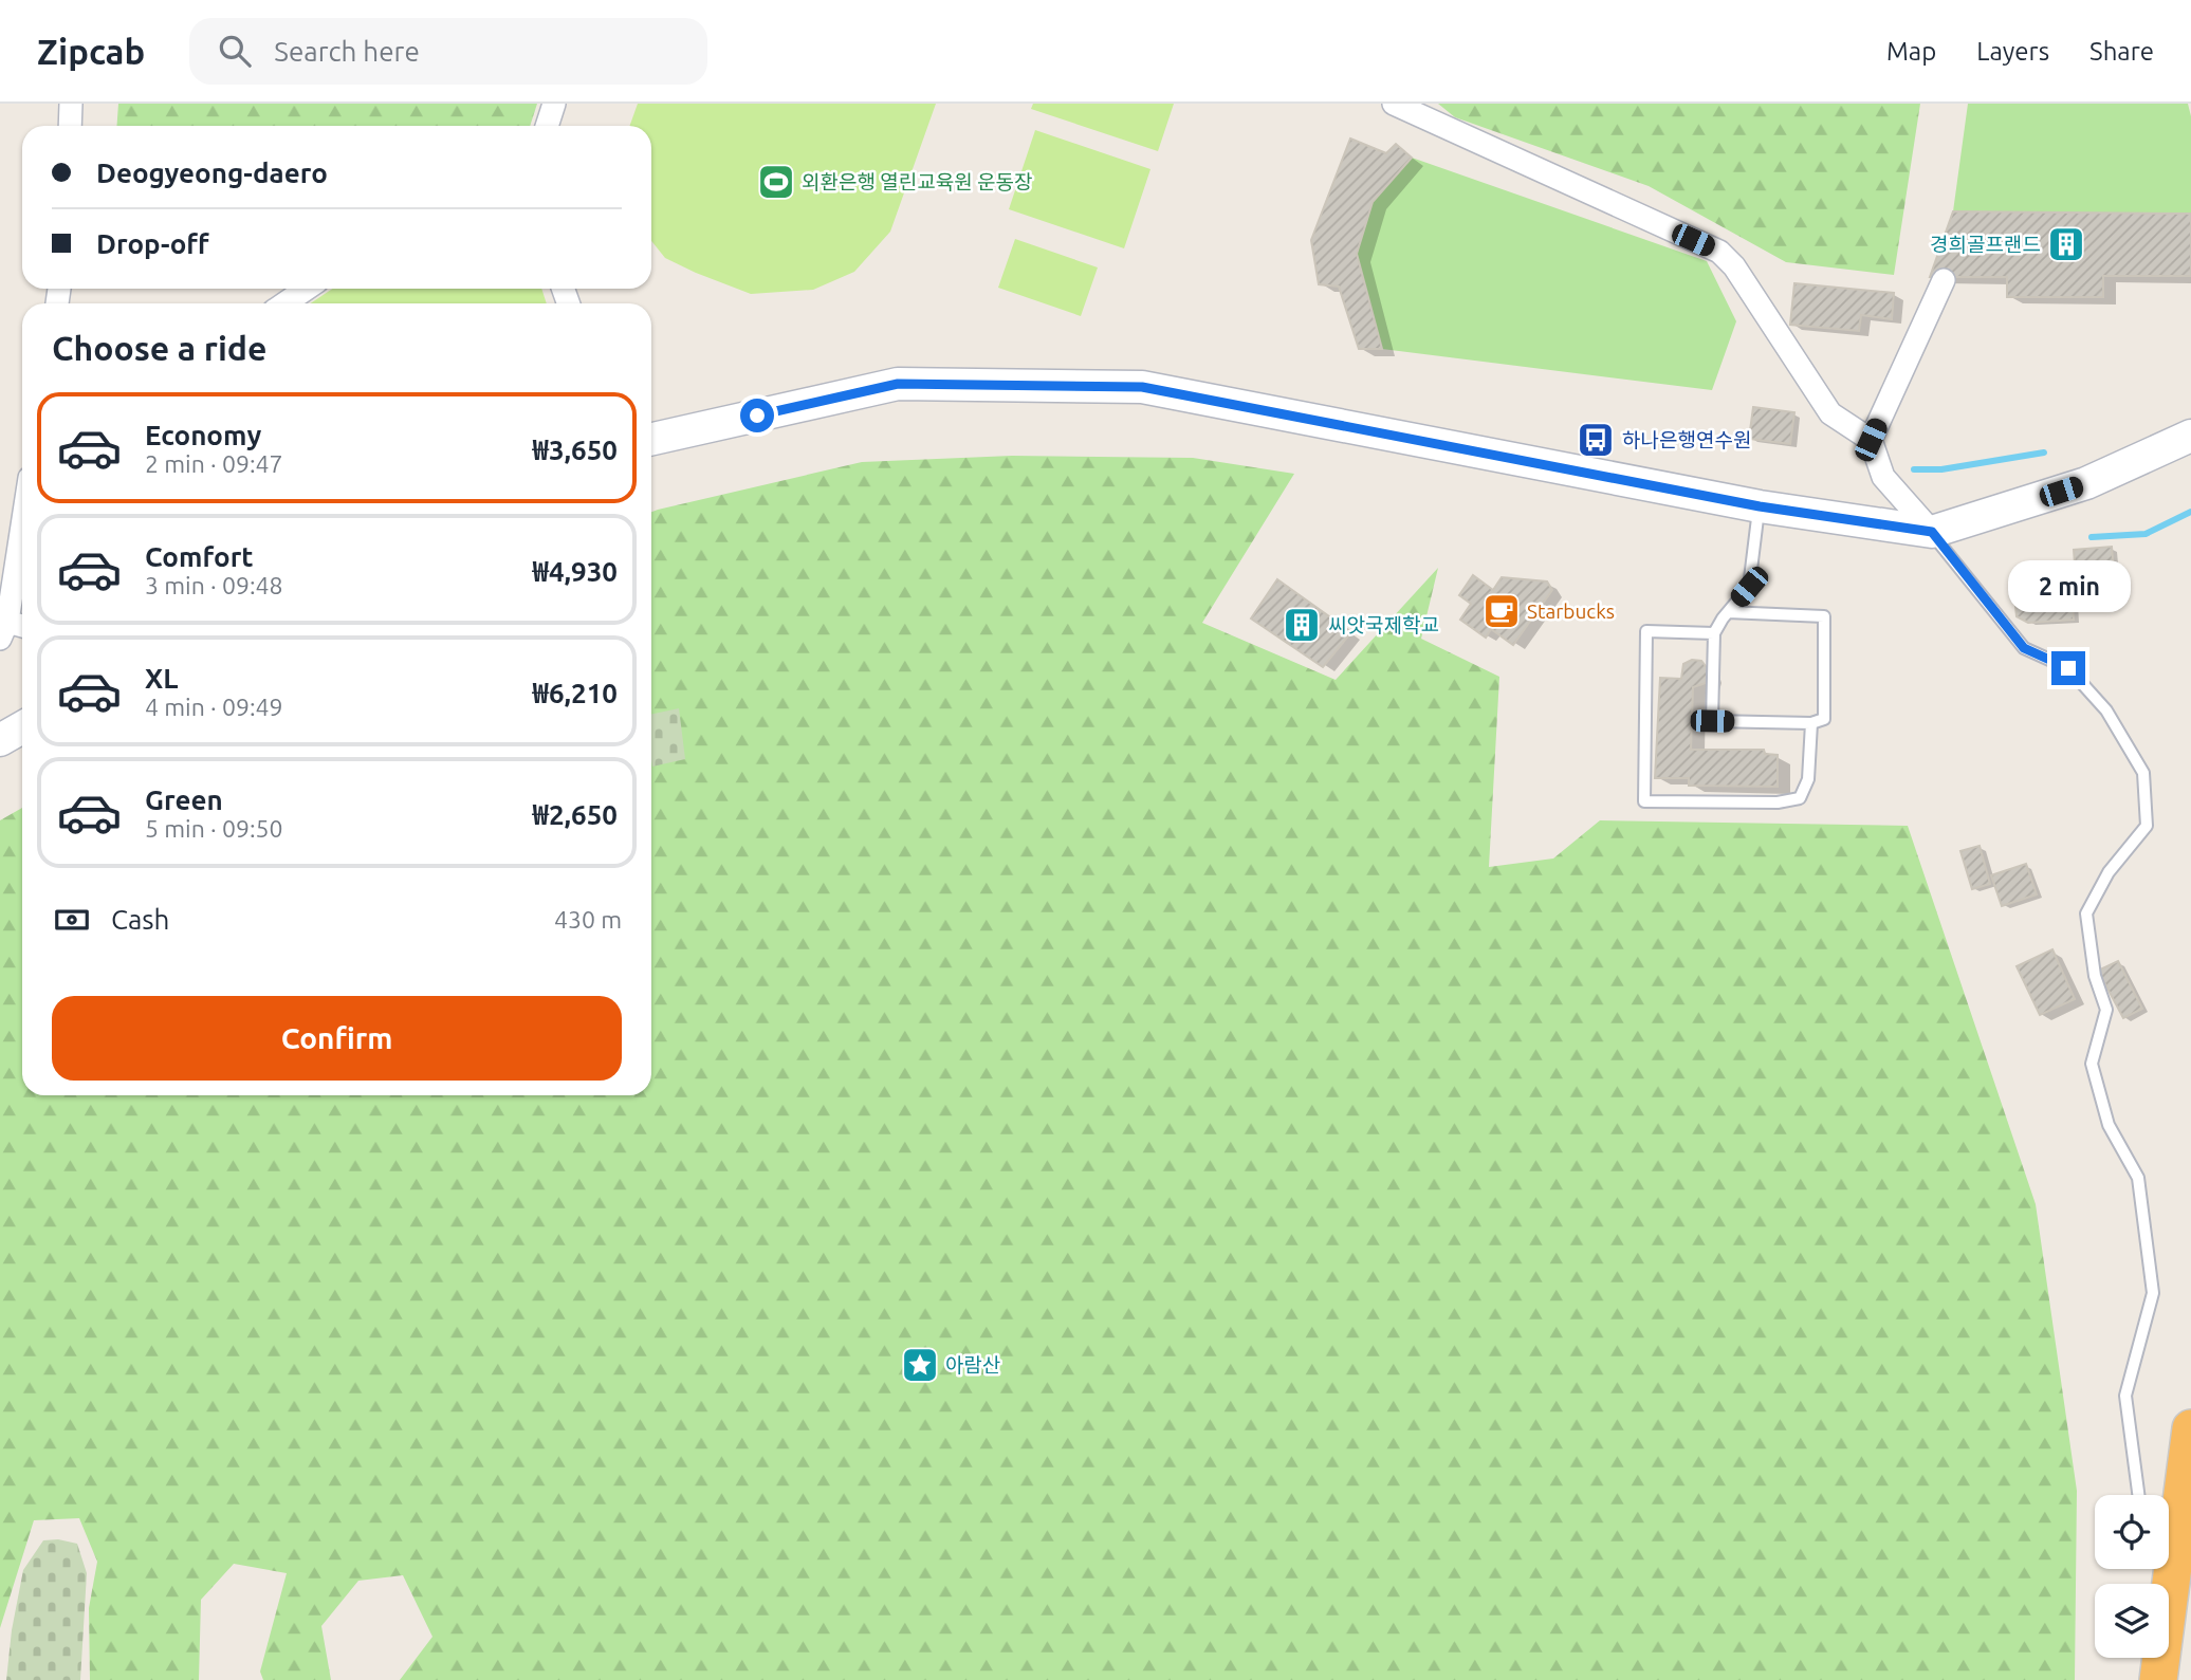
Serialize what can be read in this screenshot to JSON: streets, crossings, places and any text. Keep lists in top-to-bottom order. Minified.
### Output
{"places":{"sports":["외환은행 열린교육원 운동장"],"building":["경희골프랜드","씨앗국제학교"],"bus stop":["하나은행연수원"],"cafe":["Starbucks"],"place":["아람산"]},"page":{"header":"Zipcab","search":"Search here","nav":["Map","Layers","Share"],"banner":["Deogyeong-daero","Drop-off"],"heading":"Choose a ride","list":[{"name":"Economy","note":"2 min · 09:47","value":"₩3,650"},{"name":"Comfort","note":"3 min · 09:48","value":"₩4,930"},{"name":"XL","note":"4 min · 09:49","value":"₩6,210"},{"name":"Green","note":"5 min · 09:50","value":"₩2,650"}],"bubble":"2 min","pay":["Cash","430 m"],"buttons":"Confirm"}}
